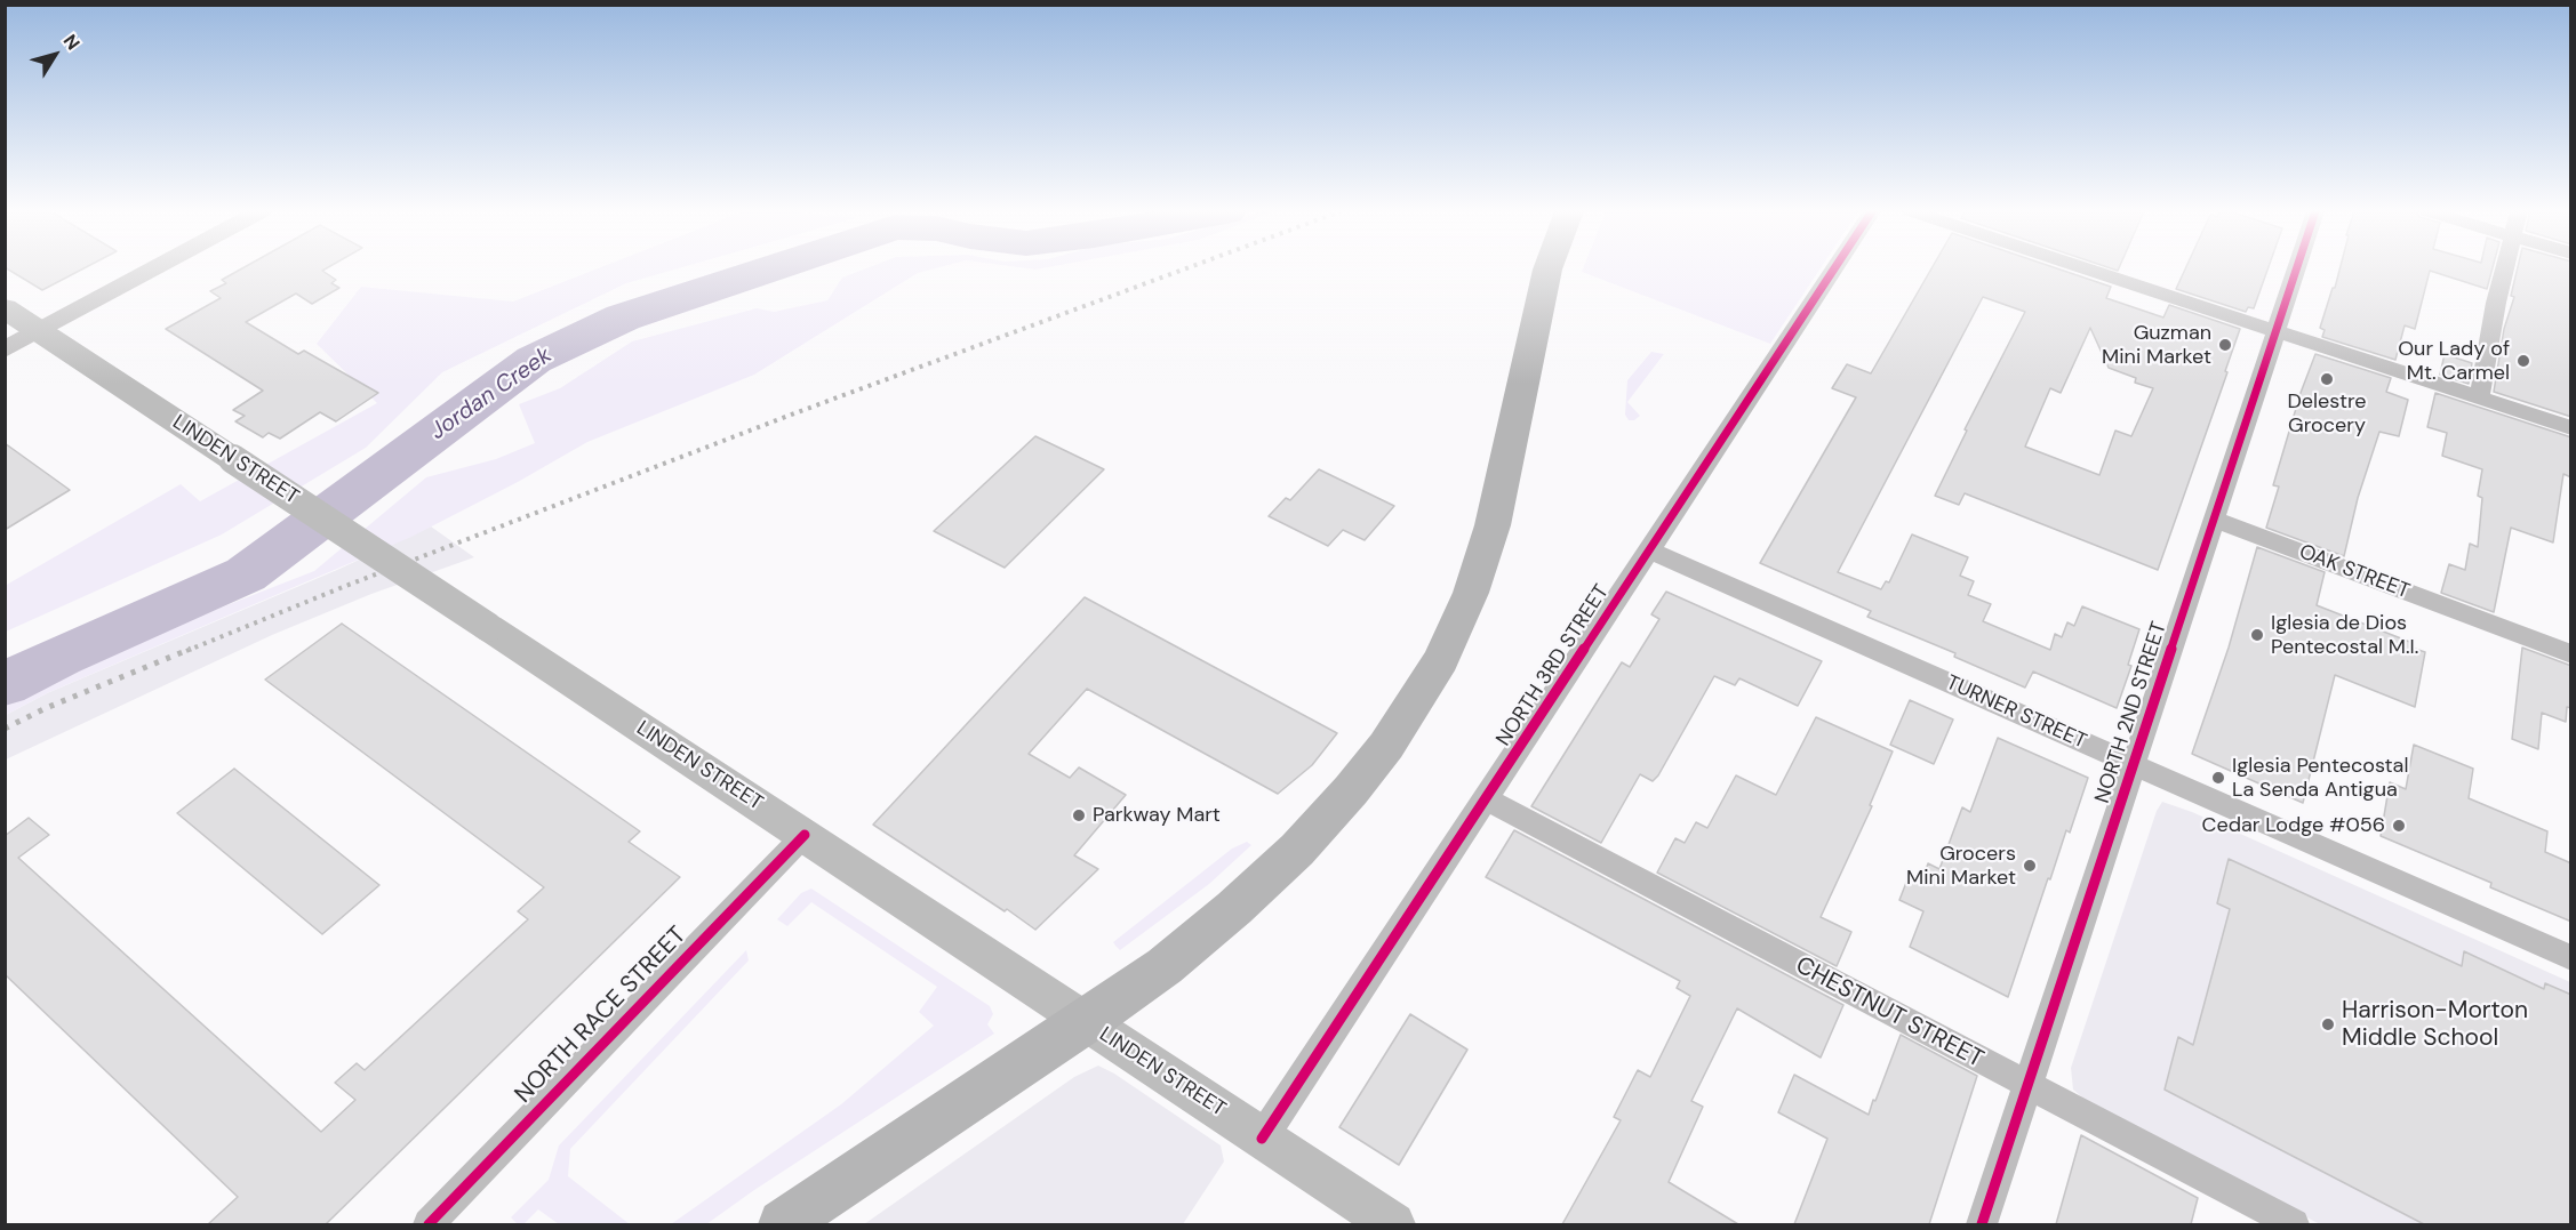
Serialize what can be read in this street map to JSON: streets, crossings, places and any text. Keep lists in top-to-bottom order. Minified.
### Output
{"streets":{"main road":["LINDEN STREET"],"street":["OAK STREET","NORTH 3RD STREET","TURNER STREET","NORTH 2ND STREET","CHESTNUT STREET","NORTH RACE STREET"]},"crossings":[["LINDEN STREET","NORTH 3RD STREET"],["LINDEN STREET","NORTH RACE STREET"],["OAK STREET","NORTH 2ND STREET"],["NORTH 3RD STREET","TURNER STREET"],["NORTH 3RD STREET","CHESTNUT STREET"],["TURNER STREET","NORTH 2ND STREET"],["NORTH 2ND STREET","CHESTNUT STREET"]],"water":["Jordan Creek"],"places":["Guzman Mini Market","Our Lady of Mt. Carmel","Delestre Grocery","Iglesia de Dios Pentecostal M.I.","Iglesia Pentecostal La Senda Antigua","Parkway Mart","Cedar Lodge #056","Grocers Mini Market","Harrison-Morton Middle School"],"north":"top right"}
